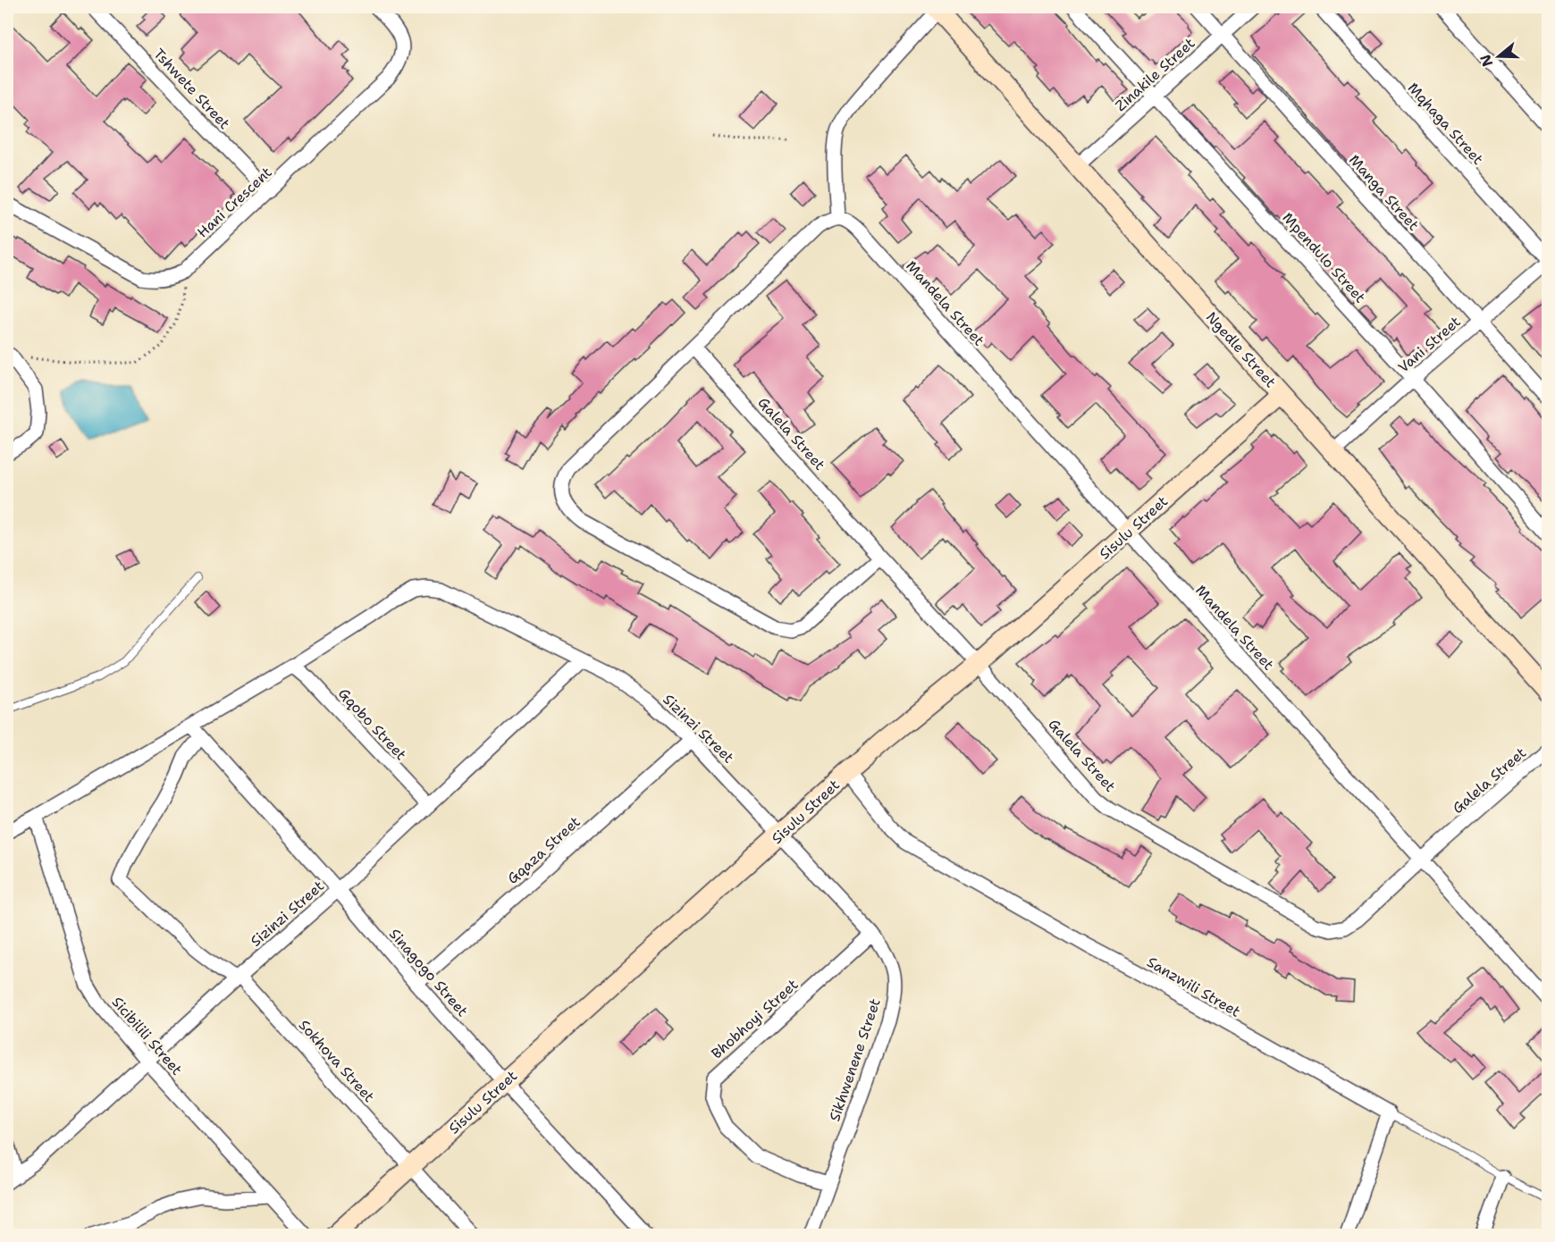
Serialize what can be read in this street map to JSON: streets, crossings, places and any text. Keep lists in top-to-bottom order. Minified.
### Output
{"streets":{"street":["Zinakile Street","Tshwete Street","Mqhaga Street","Manga Street","Hani Crescent","Mpendulo Street","Mandela Street","Vani Street","Ngedle Street","Galela Street","Sisulu Street","Gqobo Street","Sizinzi Street","Gqaza Street","Sinagogo Street","Sanzwili Street","Bhobhoyi Street","Sicibilili Street","Sikhwenene Street","Sokhova Street"]},"crossings":[["Zinakile Street","Manga Street"],["Zinakile Street","Mpendulo Street"],["Zinakile Street","Ngedle Street"],["Tshwete Street","Hani Crescent"],["Mqhaga Street","Vani Street"],["Manga Street","Vani Street"],["Mpendulo Street","Vani Street"],["Mandela Street","Galela Street"],["Mandela Street","Sisulu Street"],["Vani Street","Ngedle Street"],["Ngedle Street","Sisulu Street"],["Galela Street","Sisulu Street"],["Sisulu Street","Sizinzi Street"],["Sisulu Street","Sinagogo Street"],["Sisulu Street","Sanzwili Street"],["Sisulu Street","Sikhwenene Street"],["Sisulu Street","Sokhova Street"],["Gqobo Street","Sizinzi Street"],["Sizinzi Street","Gqaza Street"],["Sizinzi Street","Sinagogo Street"],["Sizinzi Street","Sicibilili Street"],["Sizinzi Street","Sikhwenene Street"],["Sizinzi Street","Sokhova Street"],["Gqaza Street","Sinagogo Street"],["Bhobhoyi Street","Sikhwenene Street"]],"north":"left"}
